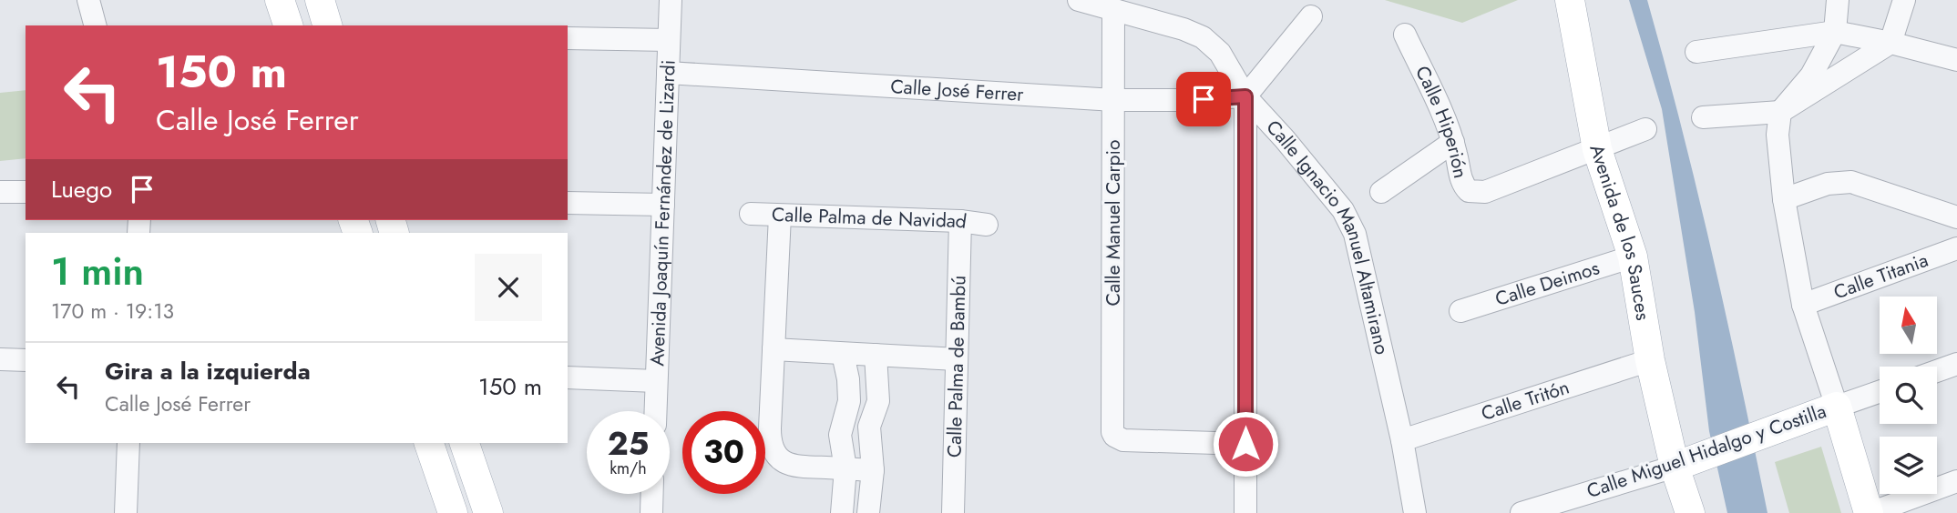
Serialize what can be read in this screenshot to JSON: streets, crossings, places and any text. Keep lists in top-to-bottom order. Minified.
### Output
{"streets":{"main road":["Avenida de los Sauces","Calle Miguel Hidalgo y Costilla"],"street":["Calle José Ferrer","Calle Hiperión","Avenida Joaquín Fernández de Lizardi","Calle Palma de Navidad","Calle Manuel Carpio","Calle Ignacio Manuel Altamirano","Calle Titania","Calle Deimos","Calle Palma de Bambú","Calle Tritón"]},"crossings":[["Calle José Ferrer","Avenida Joaquín Fernández de Lizardi"],["Calle José Ferrer","Calle Manuel Carpio"],["Calle José Ferrer","Calle Ignacio Manuel Altamirano"],["Calle Hiperión","Avenida de los Sauces"],["Calle Palma de Navidad","Calle Palma de Bambú"],["Calle Manuel Carpio","Calle Ignacio Manuel Altamirano"],["Avenida de los Sauces","Calle Deimos"],["Avenida de los Sauces","Calle Tritón"],["Avenida de los Sauces","Calle Miguel Hidalgo y Costilla"],["Calle Ignacio Manuel Altamirano","Calle Tritón"]],"north":"top","page":{"turn":["150 m","Calle José Ferrer"],"then":"Luego","heading":["1 min","170 m · 19:13"],"list":[{"name":"Gira a la izquierda","note":"Calle José Ferrer","value":"150 m"}],"speed":"25 km/h","limit":"30"}}
